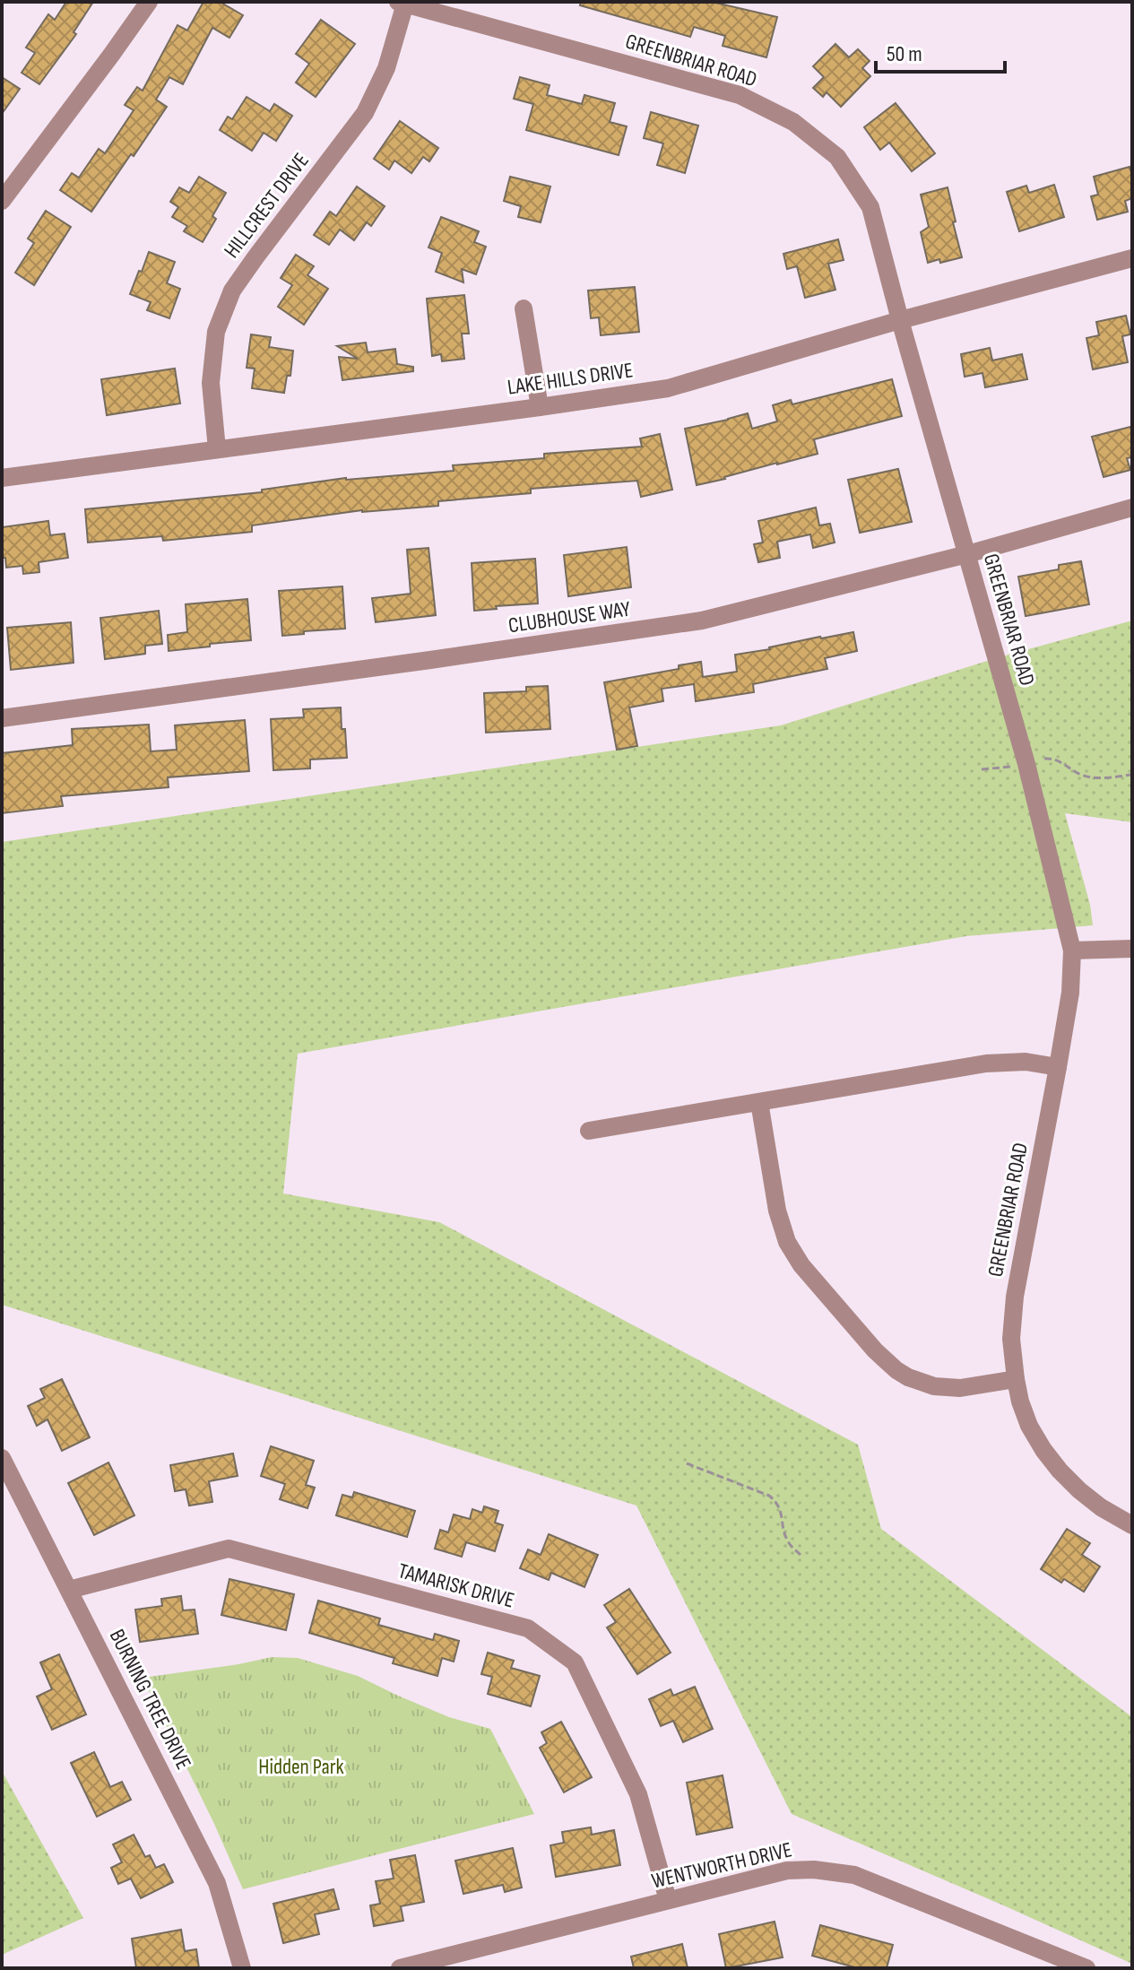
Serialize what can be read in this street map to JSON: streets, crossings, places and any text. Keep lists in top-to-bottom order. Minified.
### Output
{"streets":{"street":["GREENBRIAR ROAD","HILLCREST DRIVE","LAKE HILLS DRIVE","CLUBHOUSE WAY","TAMARISK DRIVE","BURNING TREE DRIVE","WENTWORTH DRIVE"]},"crossings":[["GREENBRIAR ROAD","HILLCREST DRIVE"],["GREENBRIAR ROAD","LAKE HILLS DRIVE"],["GREENBRIAR ROAD","CLUBHOUSE WAY"],["HILLCREST DRIVE","LAKE HILLS DRIVE"],["TAMARISK DRIVE","BURNING TREE DRIVE"],["TAMARISK DRIVE","WENTWORTH DRIVE"]],"parks":["Hidden Park"],"scale_bar":"50 m"}
